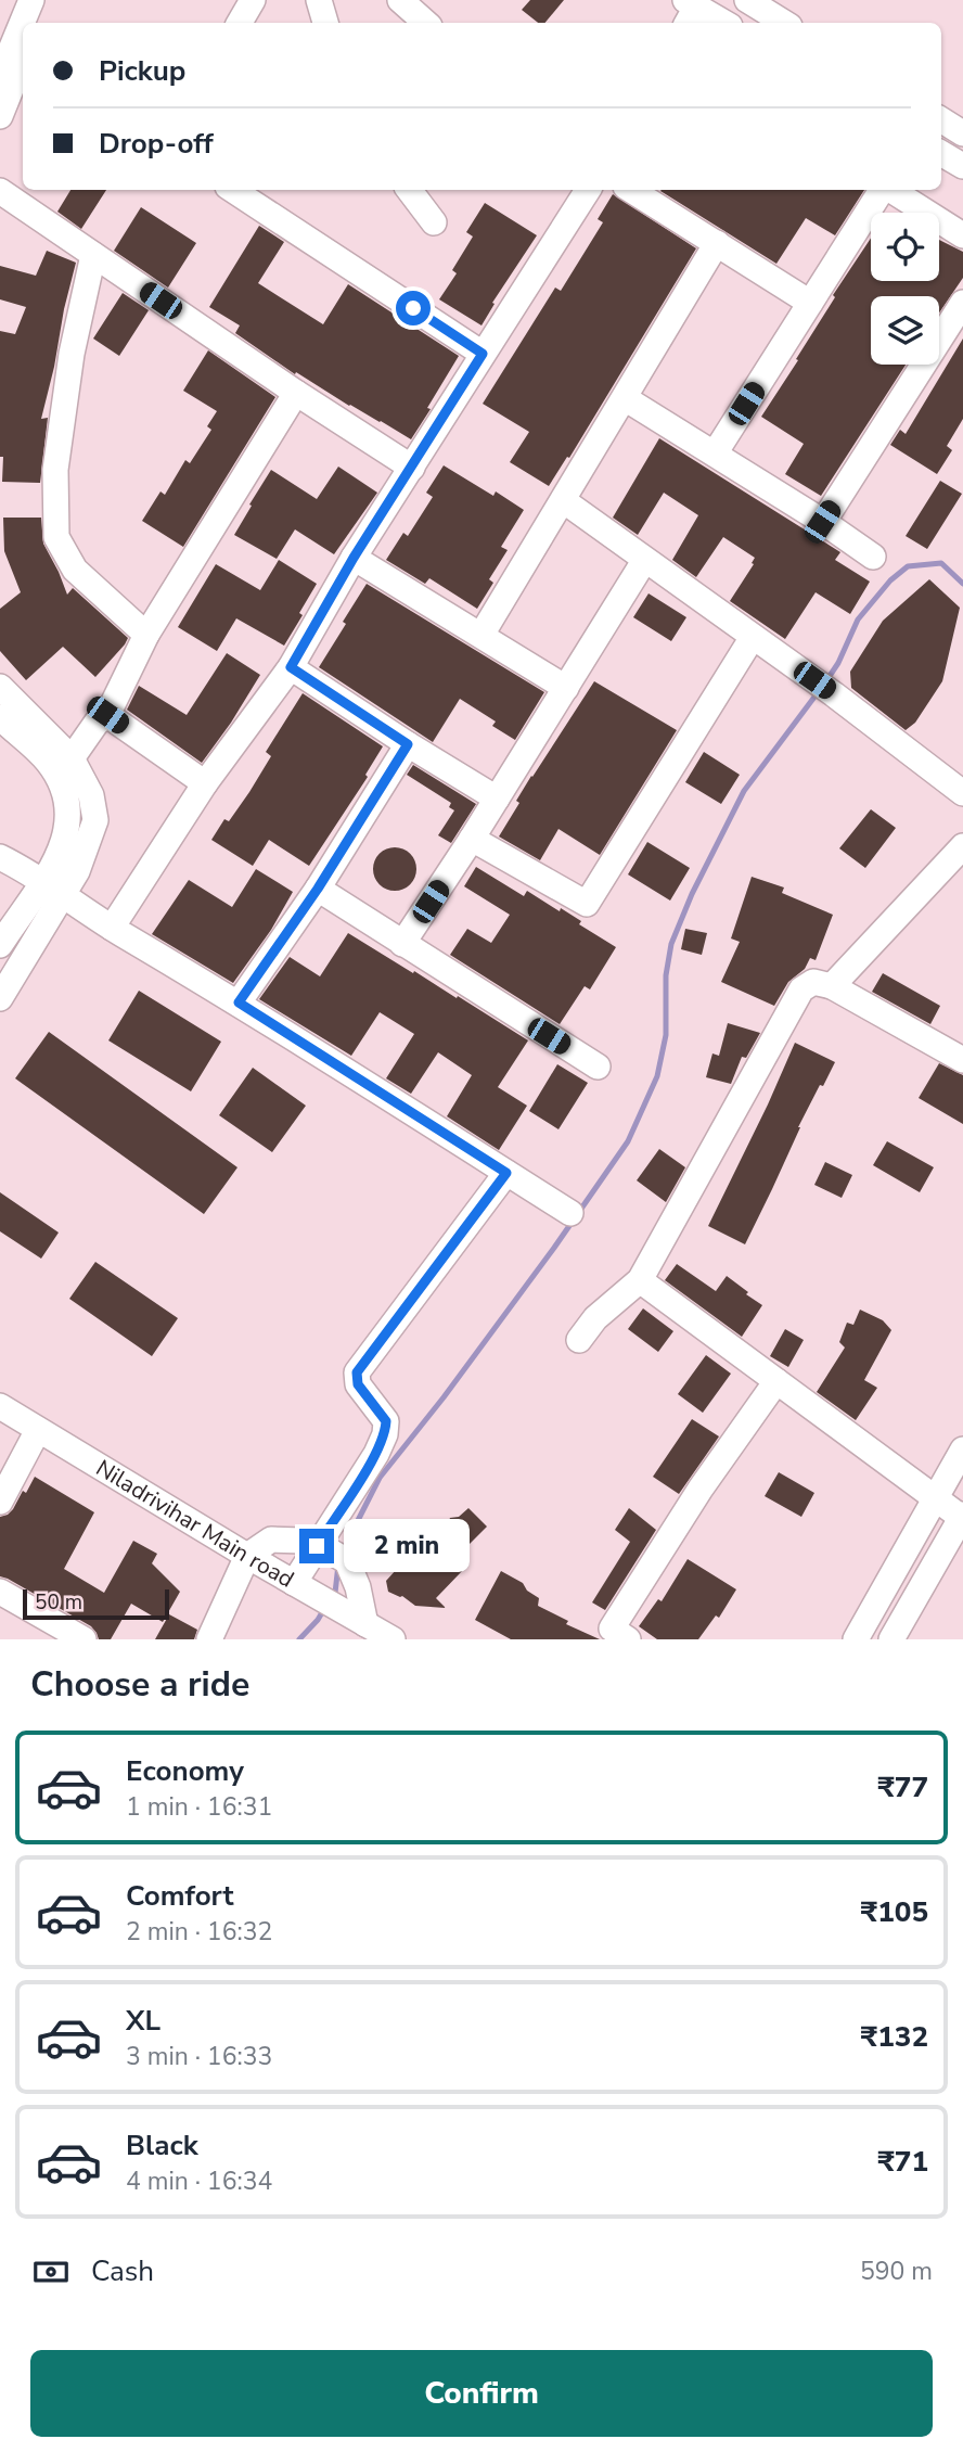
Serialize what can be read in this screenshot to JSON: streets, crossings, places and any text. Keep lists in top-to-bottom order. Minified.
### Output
{"streets":{"street":["Niladrivihar Main road"]},"scale_bar":"50 m","page":{"banner":["Pickup","Drop-off"],"bubble":"2 min","scale":"50 m","heading":"Choose a ride","list":[{"name":"Economy","note":"1 min · 16:31","value":"₹77"},{"name":"Comfort","note":"2 min · 16:32","value":"₹105"},{"name":"XL","note":"3 min · 16:33","value":"₹132"},{"name":"Black","note":"4 min · 16:34","value":"₹71"}],"pay":["Cash","590 m"],"buttons":"Confirm"}}
